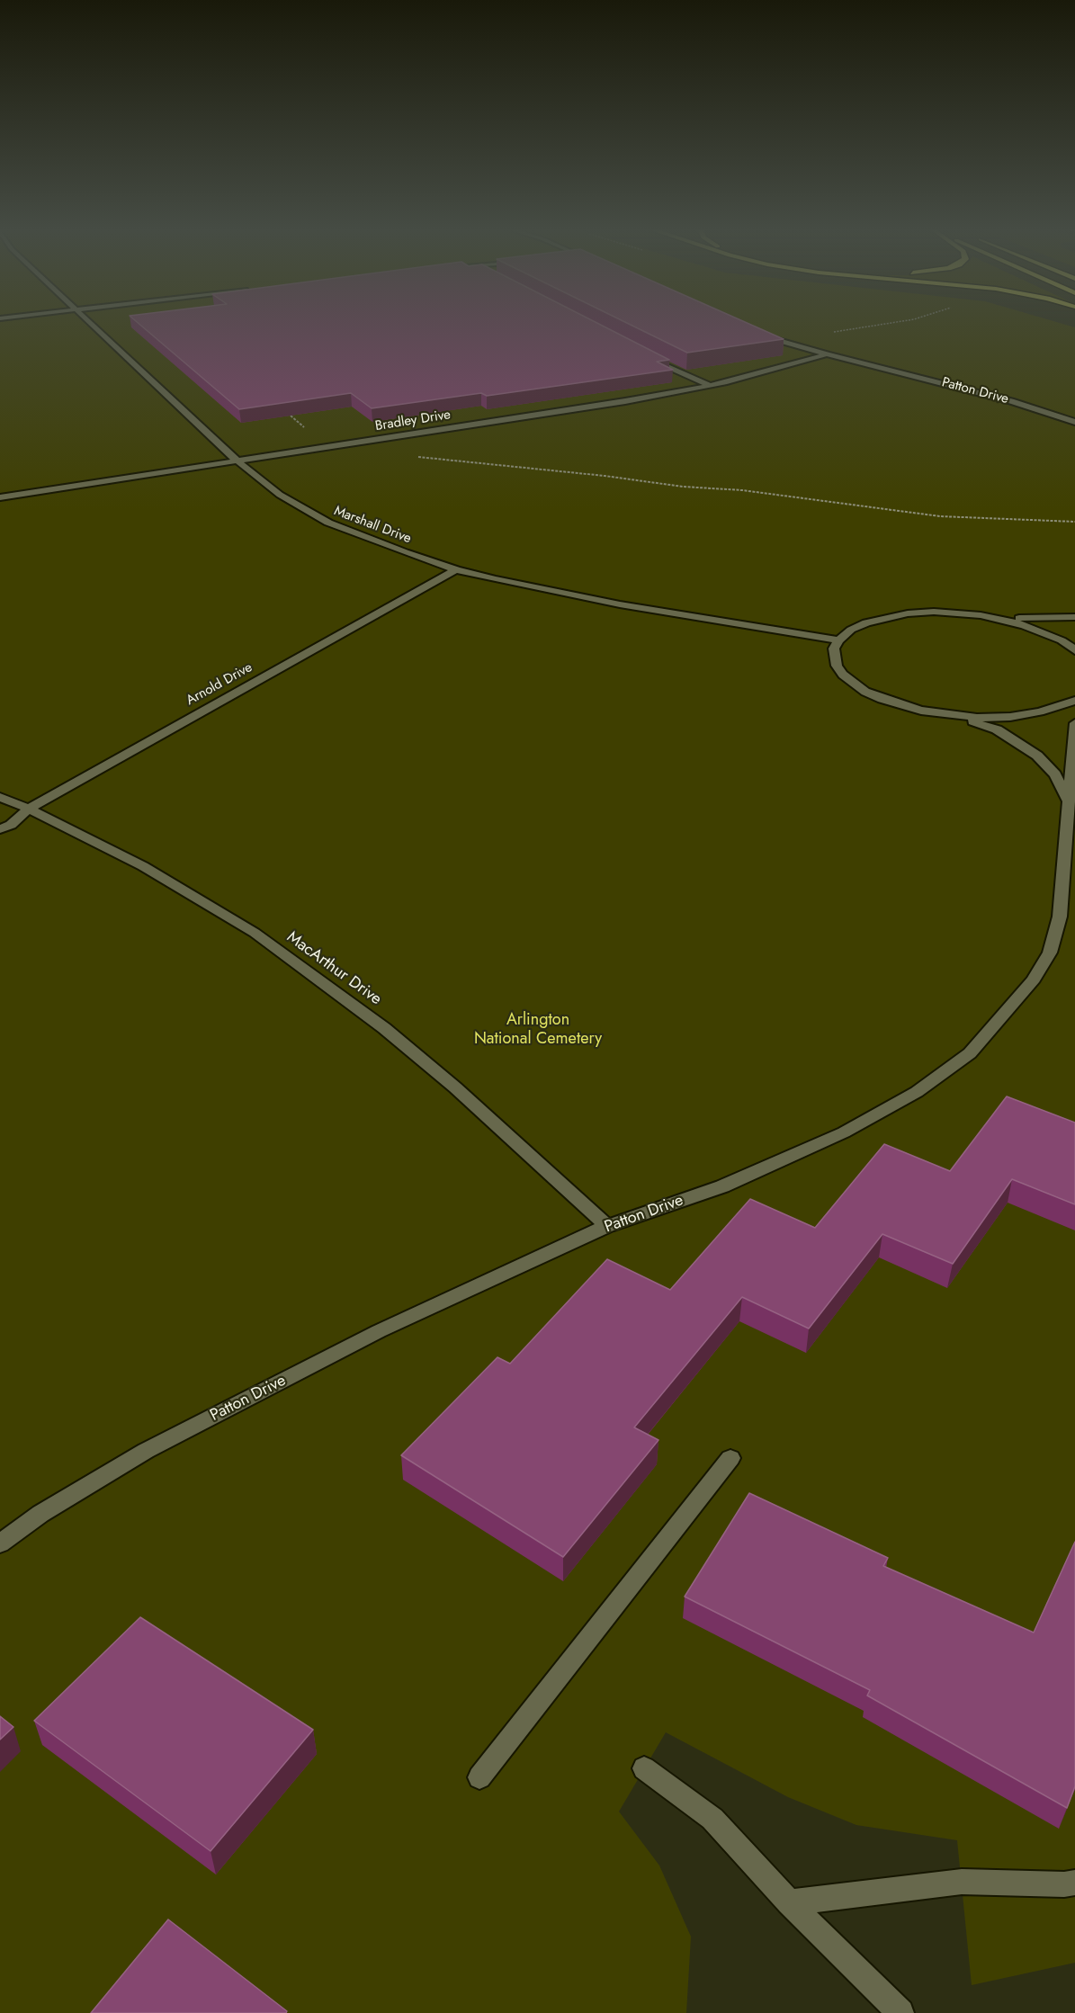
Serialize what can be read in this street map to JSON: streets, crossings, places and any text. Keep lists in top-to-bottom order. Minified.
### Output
{"streets":{"lane":["Patton Drive","Bradley Drive","Marshall Drive","Arnold Drive","MacArthur Drive"]},"crossings":[["Patton Drive","Bradley Drive"],["Patton Drive","MacArthur Drive"],["Bradley Drive","Marshall Drive"],["Marshall Drive","Arnold Drive"],["Arnold Drive","MacArthur Drive"]],"parks":["Arlington National Cemetery"]}
